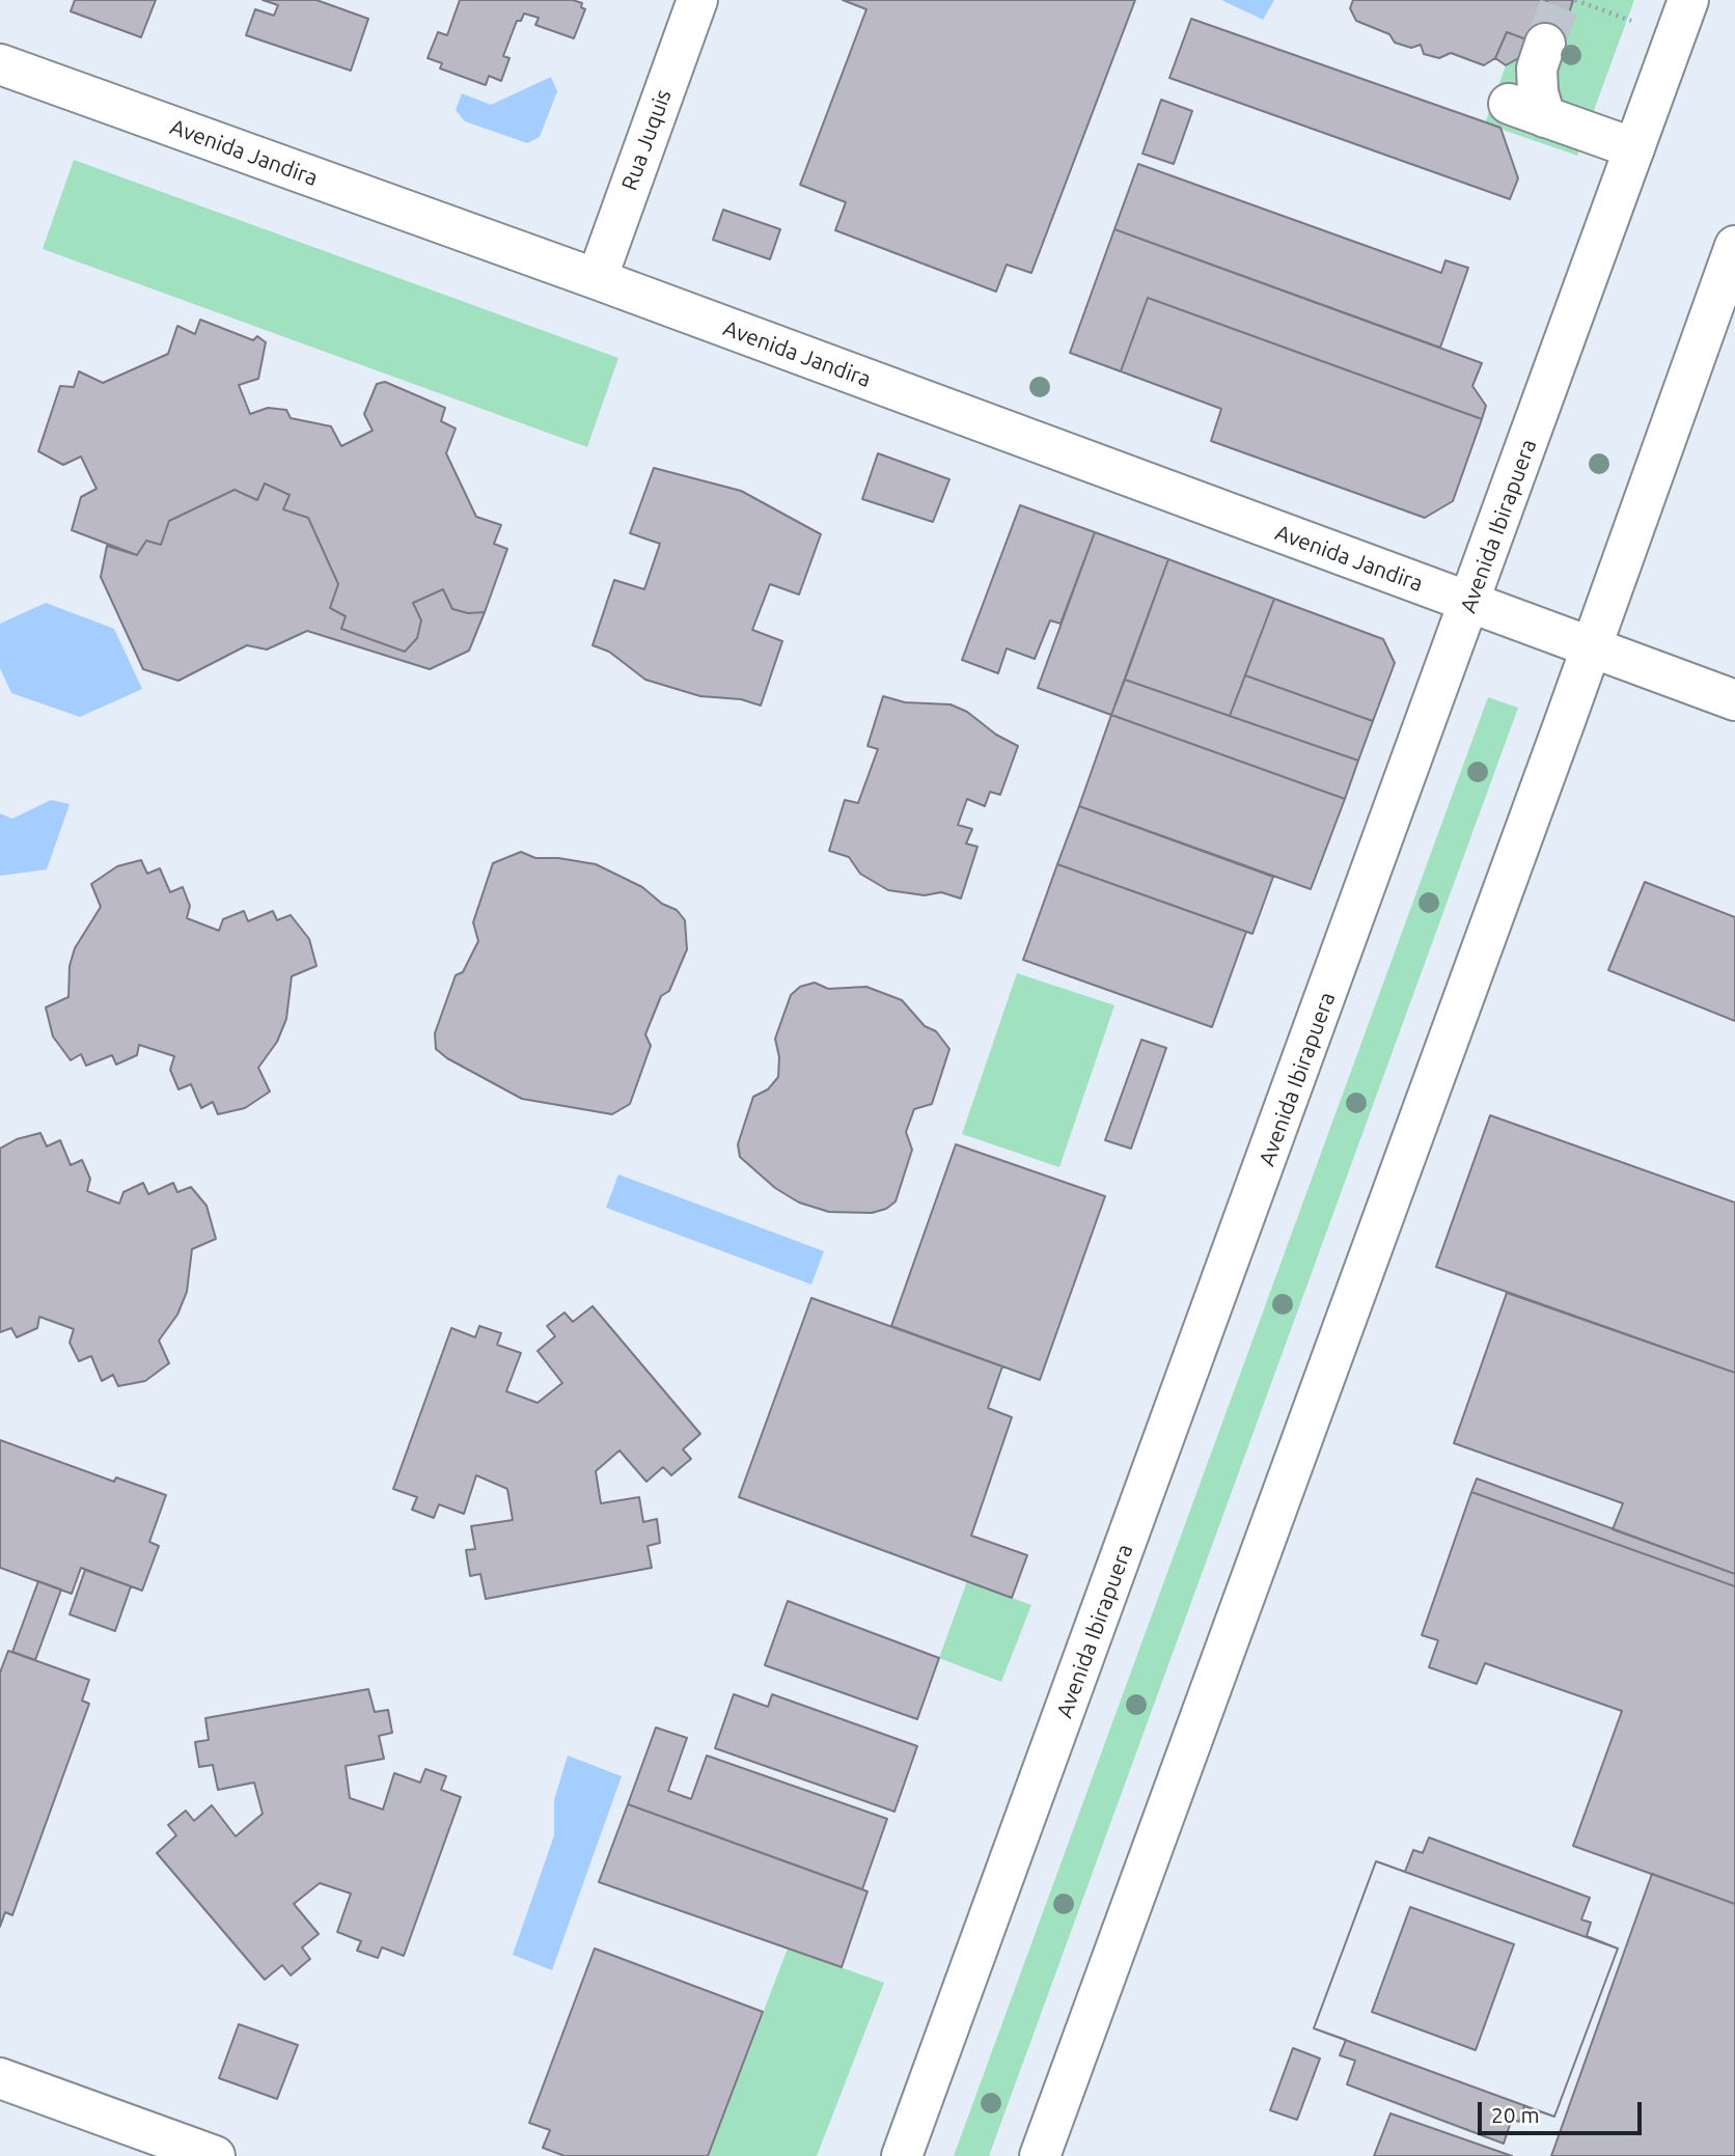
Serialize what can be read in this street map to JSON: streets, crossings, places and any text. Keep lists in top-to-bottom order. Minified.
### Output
{"streets":{"main road":["Rua Juquis","Avenida Jandira","Avenida Ibirapuera"]},"crossings":[["Rua Juquis","Avenida Jandira"],["Avenida Jandira","Avenida Ibirapuera"]],"scale_bar":"20 m"}
